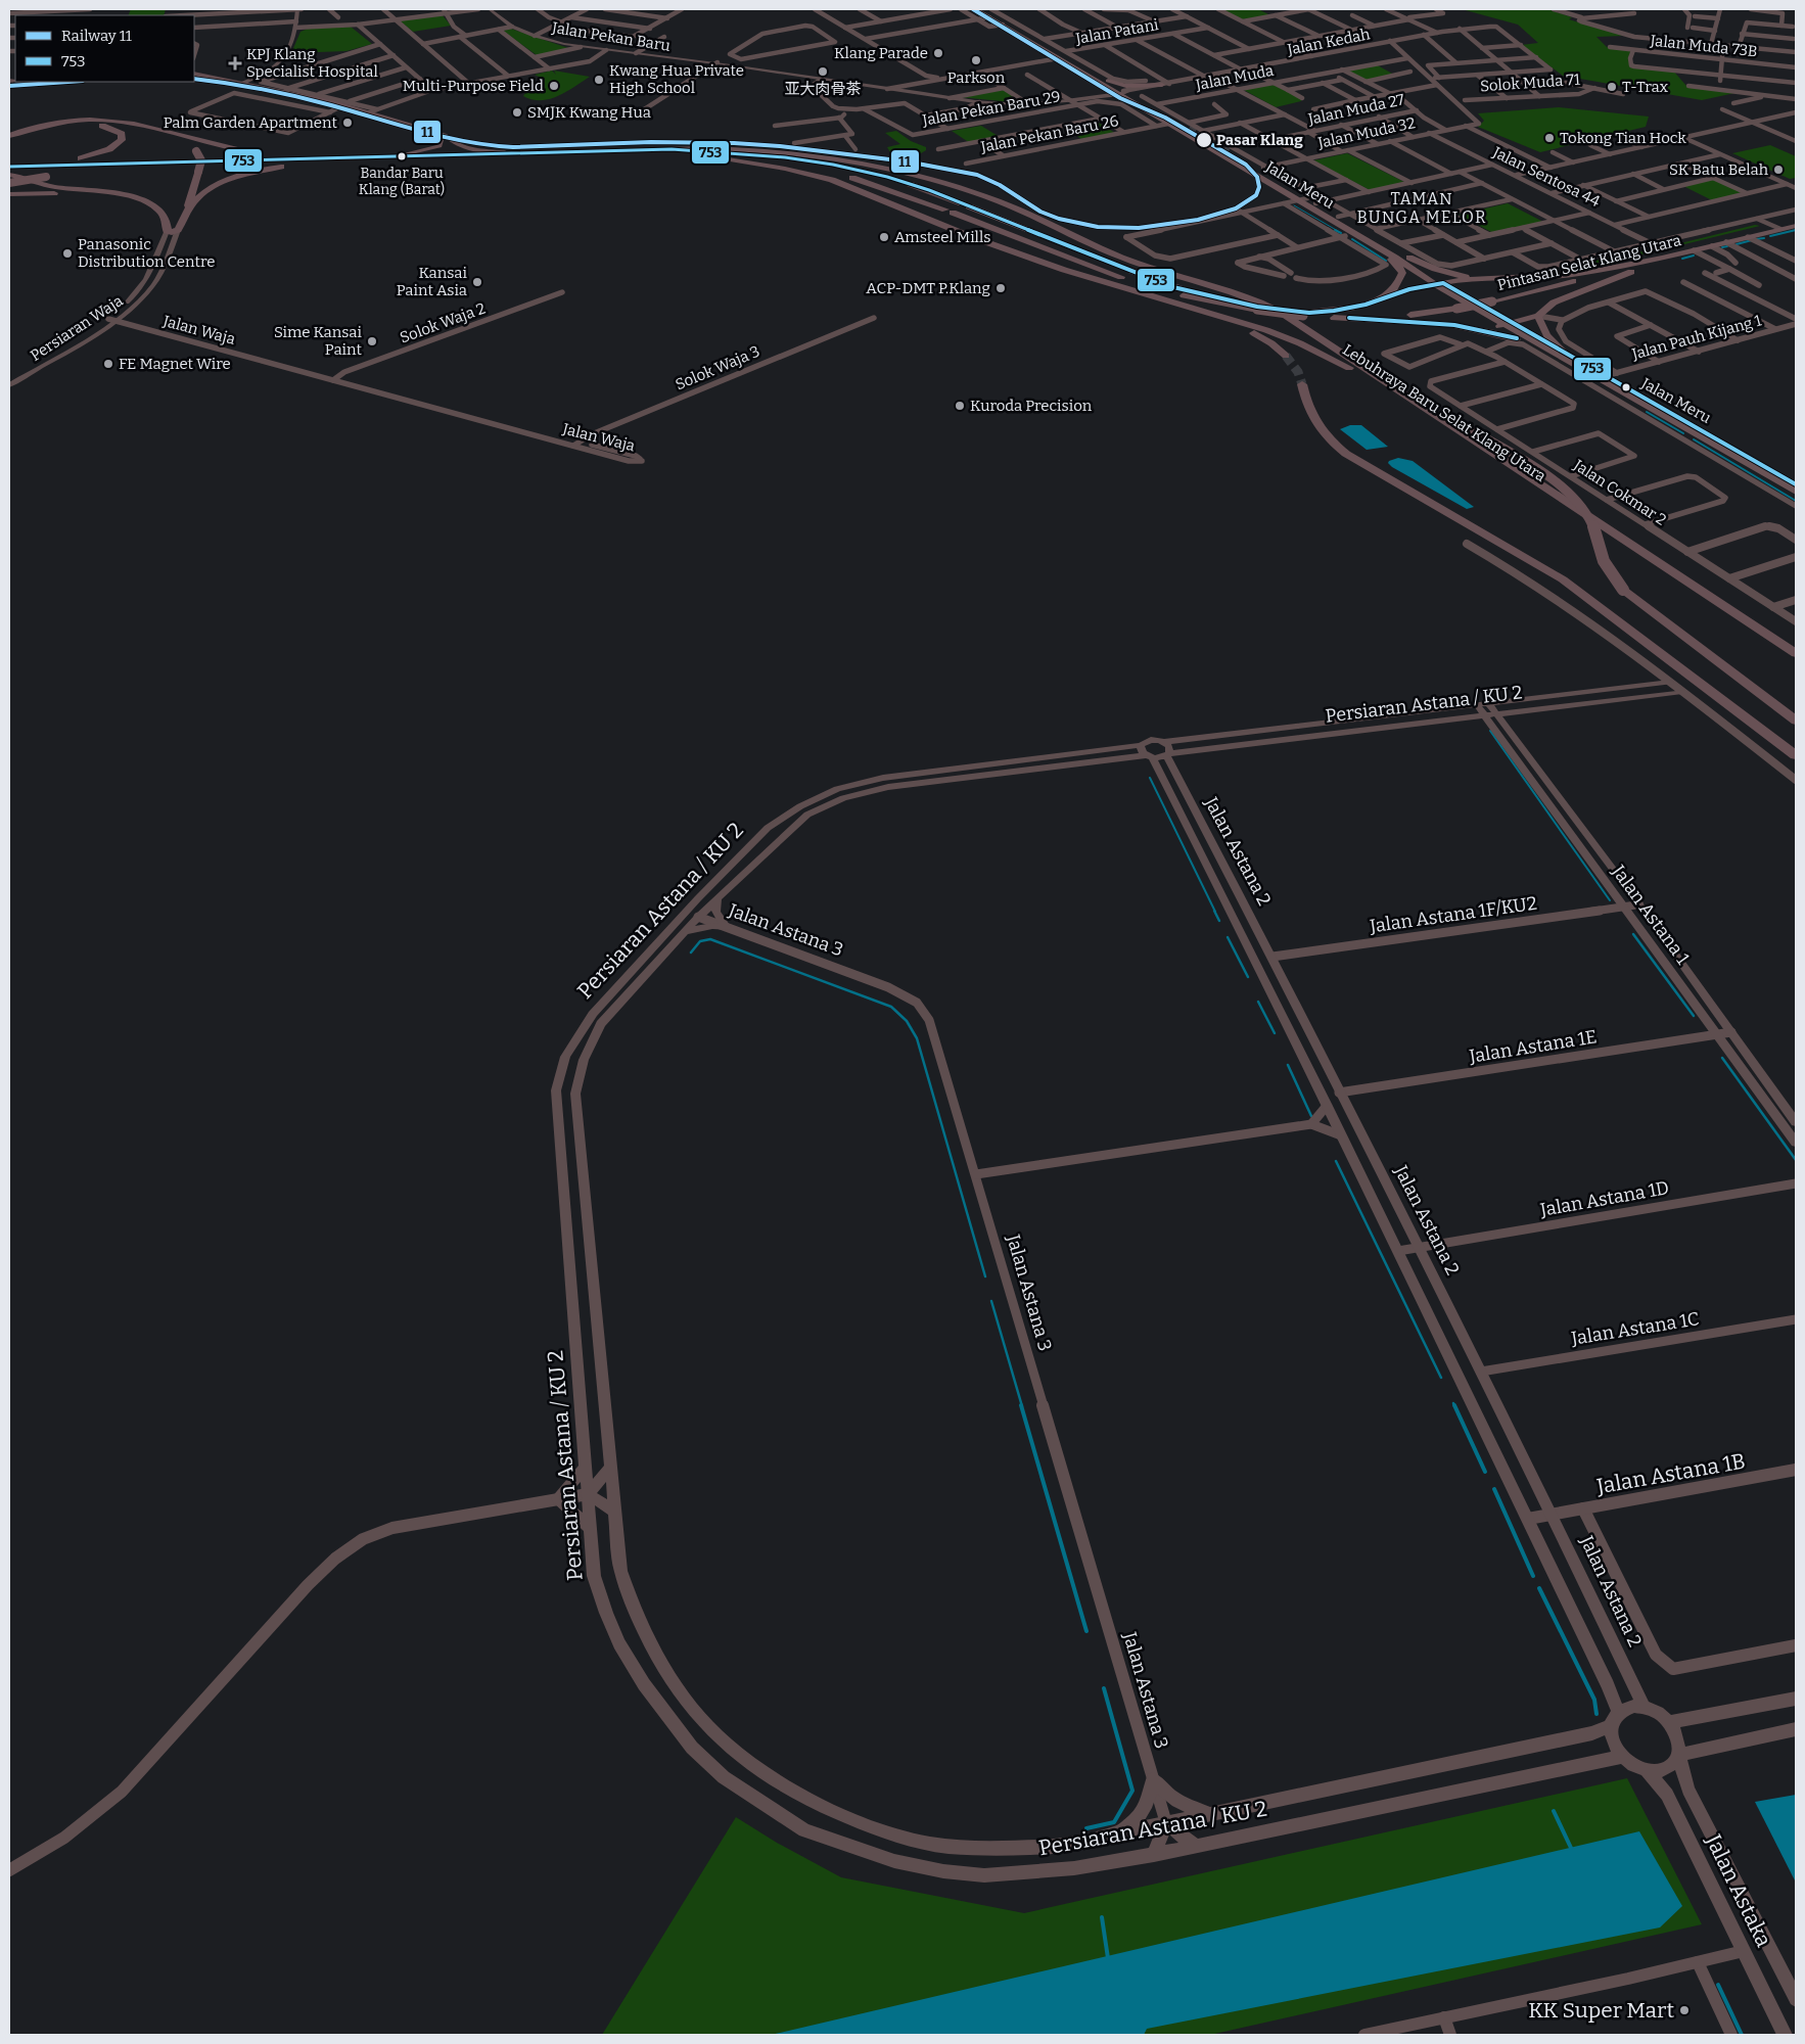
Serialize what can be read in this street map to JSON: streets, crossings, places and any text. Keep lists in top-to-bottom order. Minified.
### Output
{"streets":{"highway":["Jalan Meru","Pintasan Selat Klang Utara","Lebuhraya Baru Selat Klang Utara"],"street":["Jalan Patani","Jalan Pekan Baru","Jalan Kedah","Jalan Muda 73B","Jalan Muda","Solok Muda 71","Jalan Pekan Baru 29","Jalan Muda 27","Jalan Muda 32","Jalan Pekan Baru 26","Jalan Sentosa 44","Solok Waja 2","Persiaran Waja","Jalan Waja","Jalan Pauh Kijang 1","Solok Waja 3","Jalan Cokmar 2","Persiaran Astana / KU 2","Jalan Astana 2","Jalan Astana 1F/KU2","Jalan Astana 1","Jalan Astana 3","Jalan Astana 1E","Jalan Astana 1D","Jalan Astana 1C","Jalan Astana 1B","Jalan Astaka"]},"crossings":[["Jalan Patani","Jalan Meru"],["Jalan Pekan Baru","Jalan Meru"],["Jalan Muda 32","Jalan Sentosa 44"],["Jalan Muda 32","Jalan Meru"],["Jalan Pekan Baru 26","Jalan Meru"],["Jalan Meru","Jalan Pauh Kijang 1"],["Solok Waja 2","Jalan Waja"],["Persiaran Waja","Jalan Waja"],["Jalan Waja","Solok Waja 3"],["Persiaran Astana / KU 2","Jalan Astana 2"],["Persiaran Astana / KU 2","Jalan Astana 1"],["Persiaran Astana / KU 2","Jalan Astana 3"],["Persiaran Astana / KU 2","Jalan Astaka"],["Jalan Astana 2","Jalan Astana 1F/KU2"],["Jalan Astana 2","Jalan Astana 1E"],["Jalan Astana 2","Jalan Astana 1D"],["Jalan Astana 2","Jalan Astana 1C"],["Jalan Astana 2","Jalan Astana 1B"],["Jalan Astana 2","Jalan Astaka"],["Jalan Astana 1F/KU2","Jalan Astana 1"],["Jalan Astana 1","Jalan Astana 1E"]],"districts":["TAMAN BUNGA MELOR"],"places":{"other":["Klang Parade","Parkson","亚大肉骨茶","Kwang Hua Private High School","Multi-Purpose Field","T-Trax","SMJK Kwang Hua","Palm Garden Apartment","Tokong Tian Hock","Pasar Klang","Bandar Baru Klang (Barat)","SK Batu Belah","Amsteel Mills","Panasonic Distribution Centre","Kansai Paint Asia","ACP-DMT P.Klang","Sime Kansai Paint","FE Magnet Wire","Kuroda Precision","KK Super Mart"],"health":["KPJ Klang Specialist Hospital"]},"lines":["rail line 11","transit line 753"],"legend":["Railway 11","753"]}
